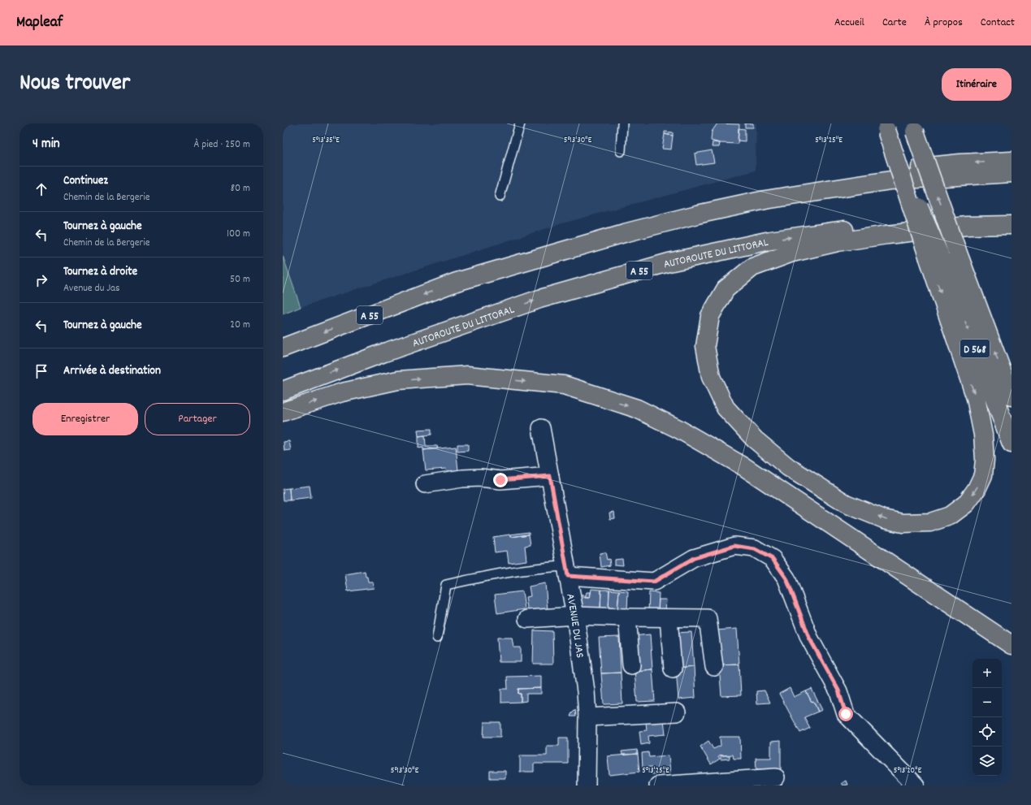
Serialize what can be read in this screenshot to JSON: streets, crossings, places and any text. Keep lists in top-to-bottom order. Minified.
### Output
{"streets":{"main road":["AUTOROUTE DU LITTORAL","A 55","D 568"],"street":["AVENUE DU JAS"]},"page":{"header":"Mapleaf","nav":["Accueil","Carte","À propos","Contact"],"title":"Nous trouver","buttons":["Itinéraire",["Enregistrer","Partager"]],"heading":["4 min","À pied · 250 m"],"list":[["Continuez","Chemin de la Bergerie","80 m"],["Tournez à gauche","Chemin de la Bergerie","100 m"],["Tournez à droite","Avenue du Jas","50 m"],["Tournez à gauche","20 m"],"Arrivée à destination"],"map_buttons":["+","−"]},"coordinates":["5°13'35\"E","5°13'30\"E","5°13'25\"E","5°13'20\"E"]}
